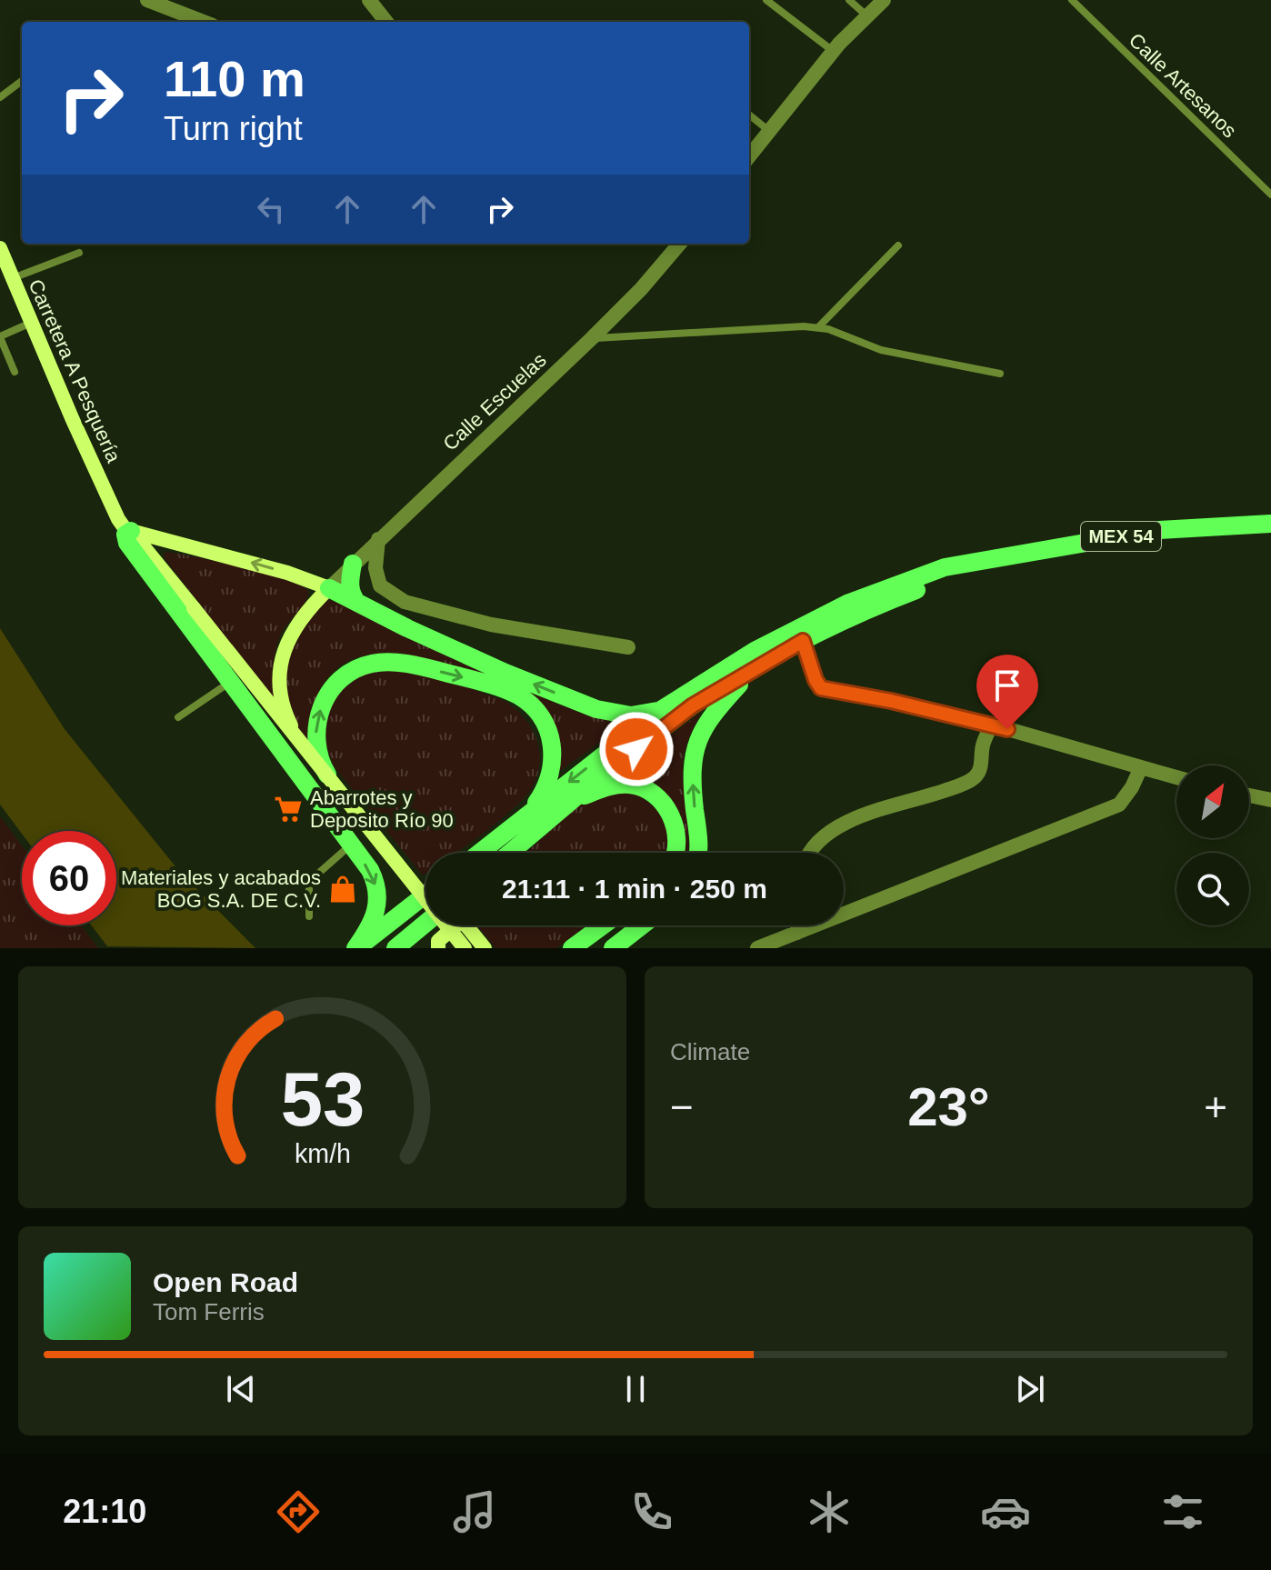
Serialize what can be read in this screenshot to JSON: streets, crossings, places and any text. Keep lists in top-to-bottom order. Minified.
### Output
{"streets":{"main road":["Carretera A Pesquería","MEX 54"],"street":["Calle Escuelas"],"lane":["Calle Artesanos"]},"places":{"supermarket":["Abarrotes y Deposito Río 90"],"shop":["Materiales y acabados BOG S.A. DE C.V."]},"north":"top right","page":{"turn":["110 m","Turn right"],"limit":"60","trip":"21:11 · 1 min · 250 m","tile":"Climate","heat":["−","23°","+"],"song":["Open Road","Tom Ferris"],"tabs":"21:10","gauge":["53","km/h"]}}
